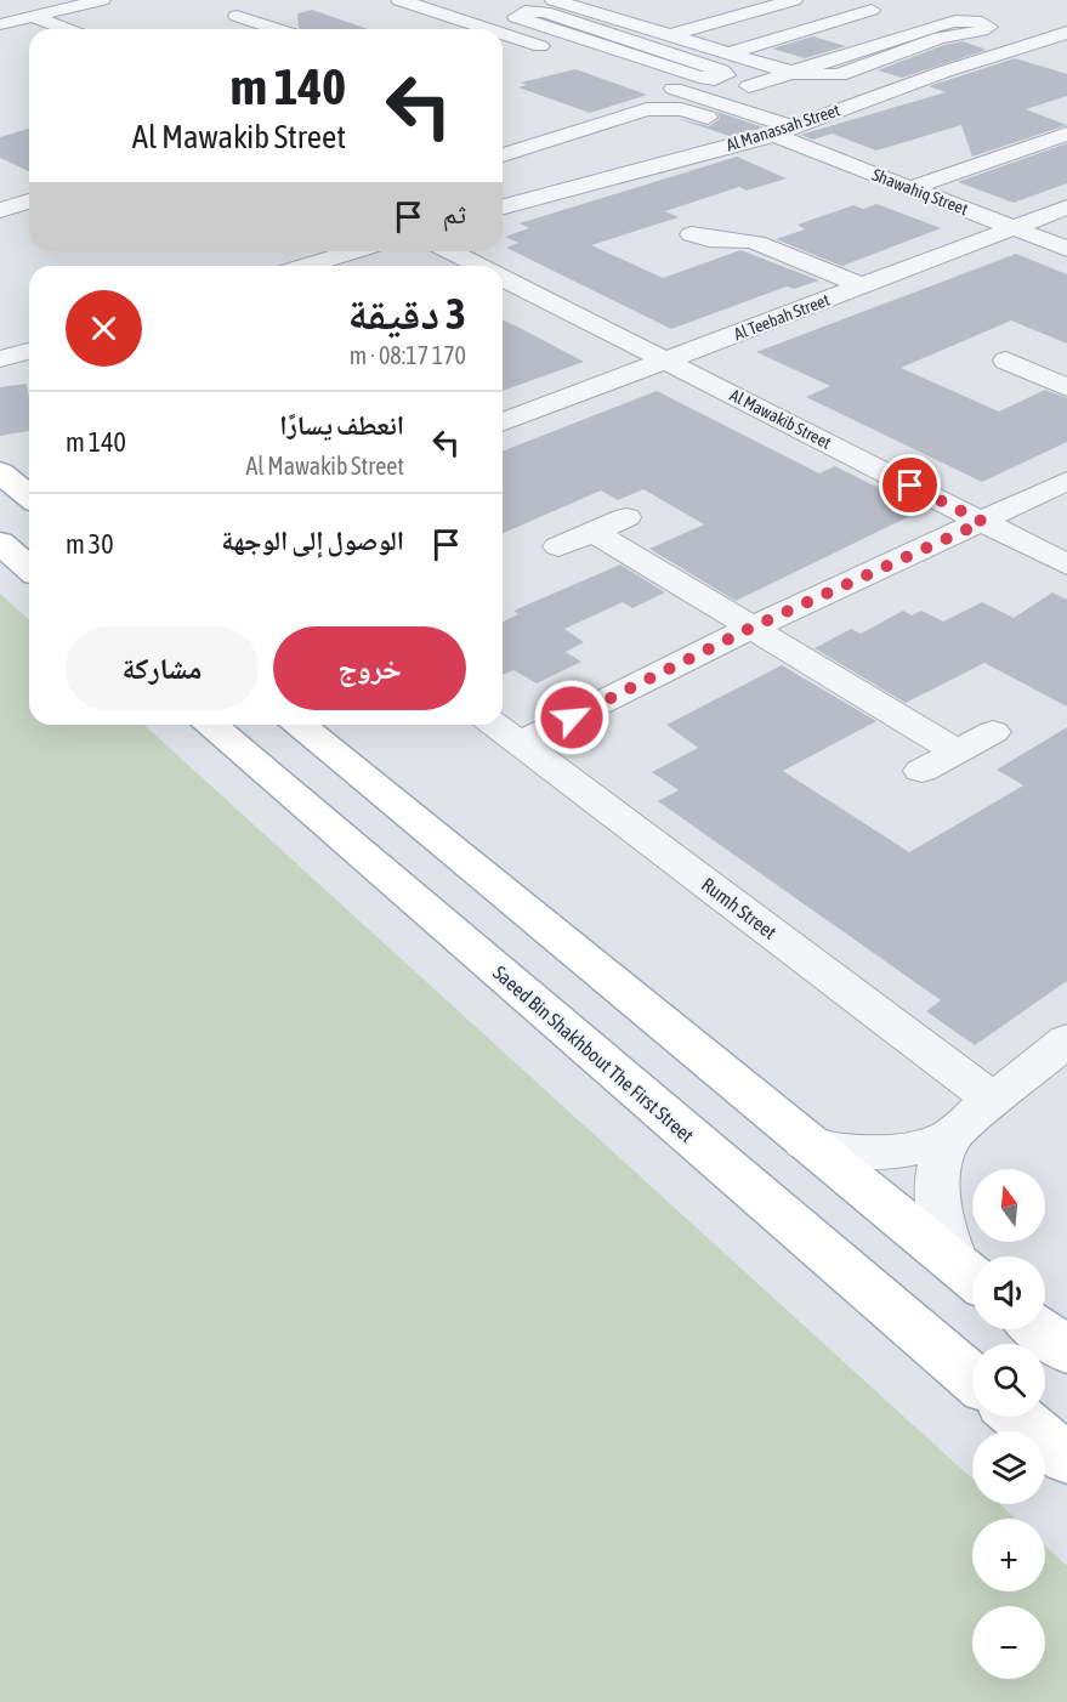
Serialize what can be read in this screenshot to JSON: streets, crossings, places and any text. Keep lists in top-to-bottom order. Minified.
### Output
{"streets":{"main road":["Saeed Bin Shakhbout The First Street"],"street":["Al Manassah Street","Shawahiq Street","Al Teebah Street","Al Mawakib Street","Rumh Street"]},"crossings":[["Al Manassah Street","Shawahiq Street"],["Shawahiq Street","Al Teebah Street"],["Al Teebah Street","Al Mawakib Street"]],"north":"top","page":{"turn":["140 m","Al Mawakib Street"],"then":"ثم","heading":["3 دقيقة","170 m · 08:17"],"list":[{"name":"انعطف يسارًا","note":"Al Mawakib Street","value":"140 m"},{"name":"الوصول إلى الوجهة","value":"30 m"}],"buttons":["خروج","مشاركة"],"map_buttons":["+","−"]}}
